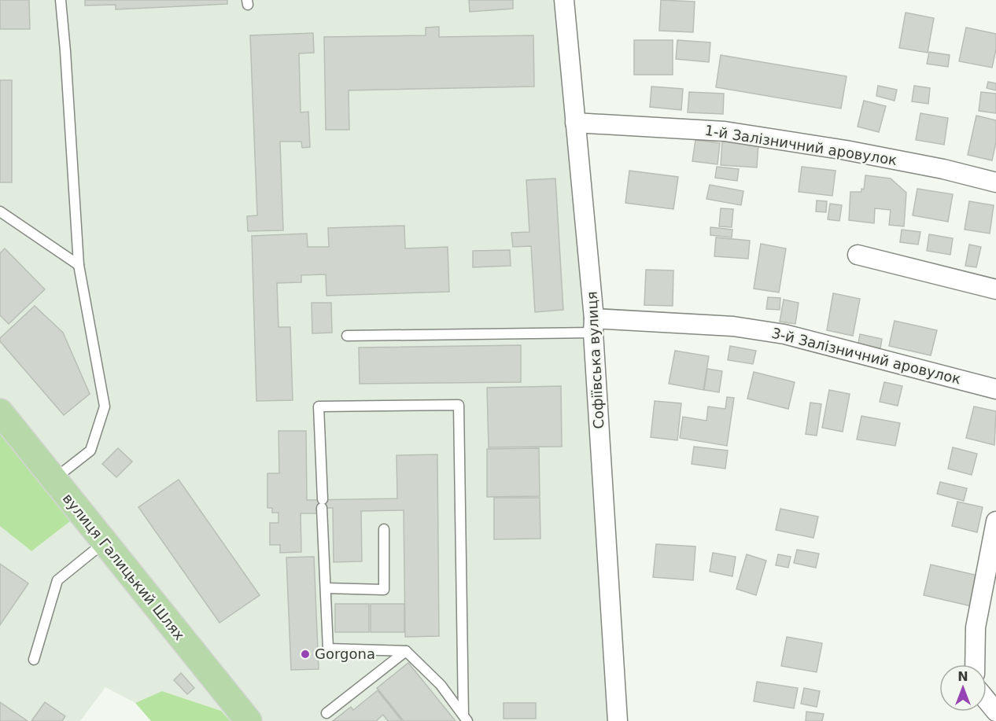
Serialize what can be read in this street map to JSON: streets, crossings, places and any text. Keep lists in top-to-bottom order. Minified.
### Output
{"streets":{"highway":["вулиця Галицький Шлях"],"street":["1-й Залізничний аровулок","3-й Залізничний аровулок","Софіївська вулиця"]},"crossings":[["1-й Залізничний аровулок","Софіївська вулиця"],["3-й Залізничний аровулок","Софіївська вулиця"]],"places":["Gorgona"],"north":"top"}
